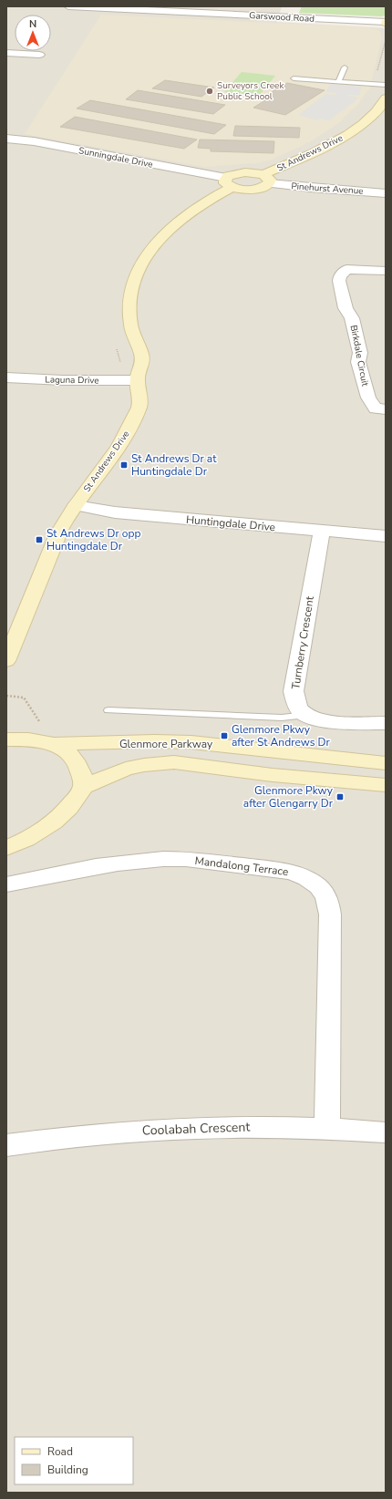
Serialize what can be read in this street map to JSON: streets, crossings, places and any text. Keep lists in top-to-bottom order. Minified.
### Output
{"streets":{"street":["Garswood Road","St Andrews Drive","Sunningdale Drive","Pinehurst Avenue","Birkdale Circuit","Laguna Drive","Huntingdale Drive","Turnberry Crescent","Glenmore Parkway","Mandalong Terrace","Coolabah Crescent"]},"crossings":[["St Andrews Drive","Sunningdale Drive"],["St Andrews Drive","Pinehurst Avenue"],["St Andrews Drive","Laguna Drive"],["St Andrews Drive","Huntingdale Drive"],["Huntingdale Drive","Turnberry Crescent"],["Mandalong Terrace","Coolabah Crescent"]],"places":{"other":["Surveyors Creek Public School"],"transit":["St Andrews Dr at Huntingdale Dr","St Andrews Dr opp Huntingdale Dr","Glenmore Pkwy after St Andrews Dr","Glenmore Pkwy after Glengarry Dr"]},"legend":["Road","Building"],"north":"top"}
